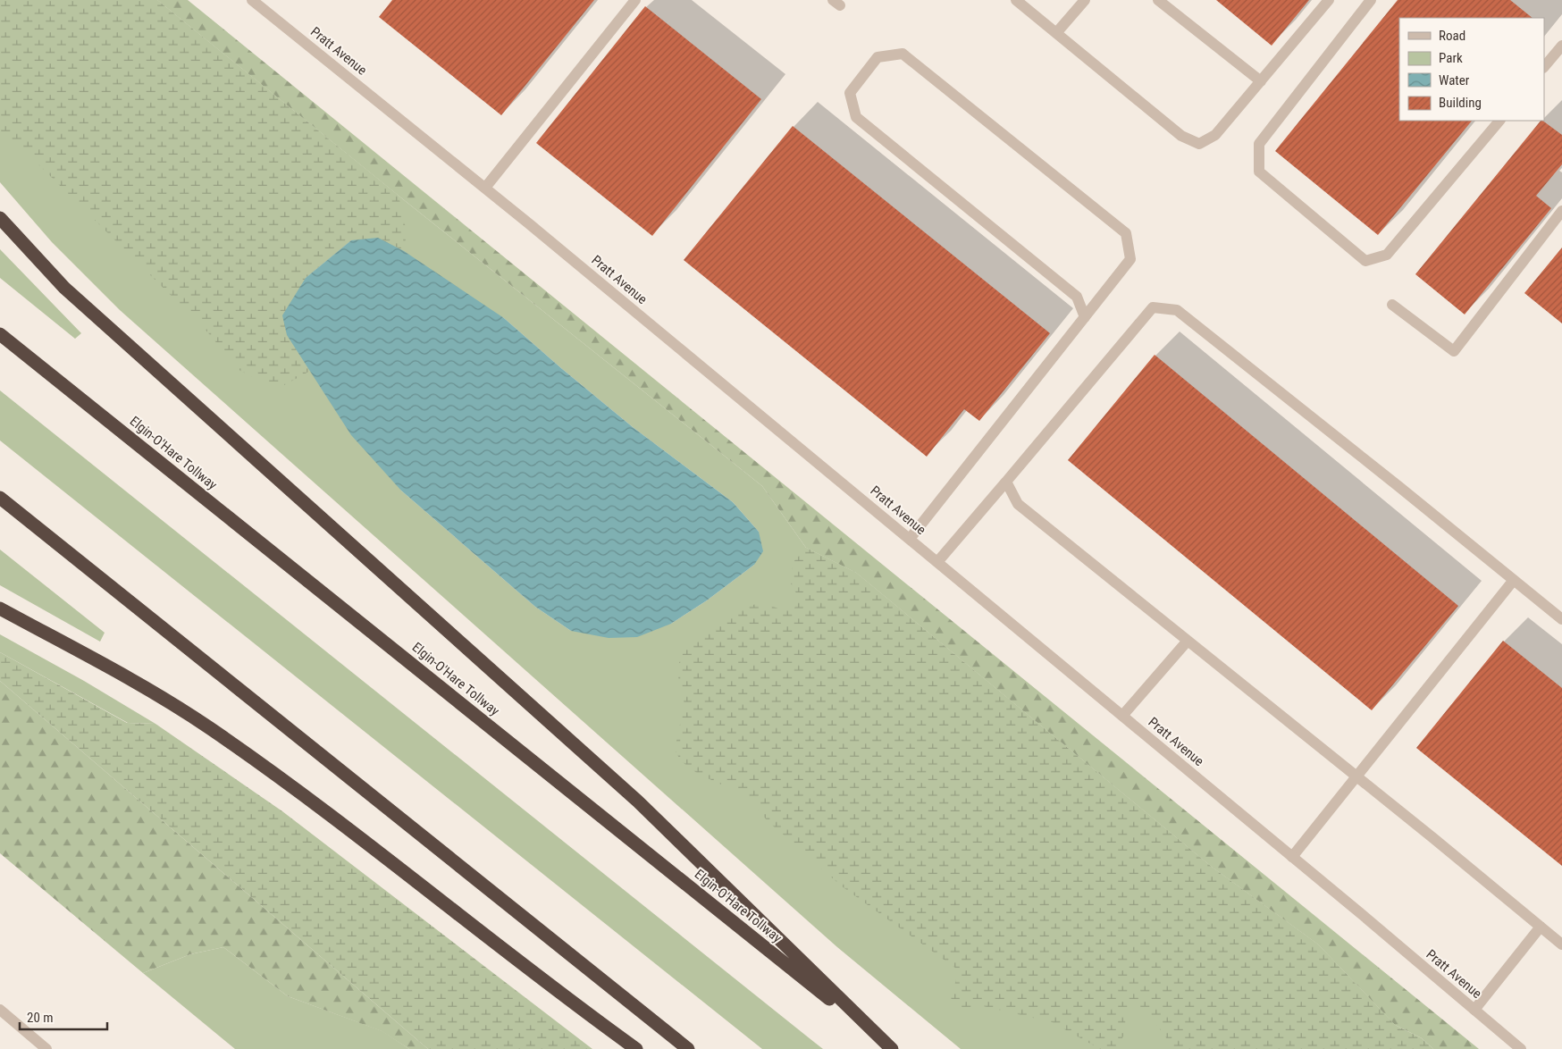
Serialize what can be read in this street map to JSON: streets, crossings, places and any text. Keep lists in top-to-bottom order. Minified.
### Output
{"streets":{"highway":["Elgin-O'Hare Tollway"],"street":["Pratt Avenue"]},"legend":["Road","Park","Water","Building"],"scale_bar":"20 m"}
